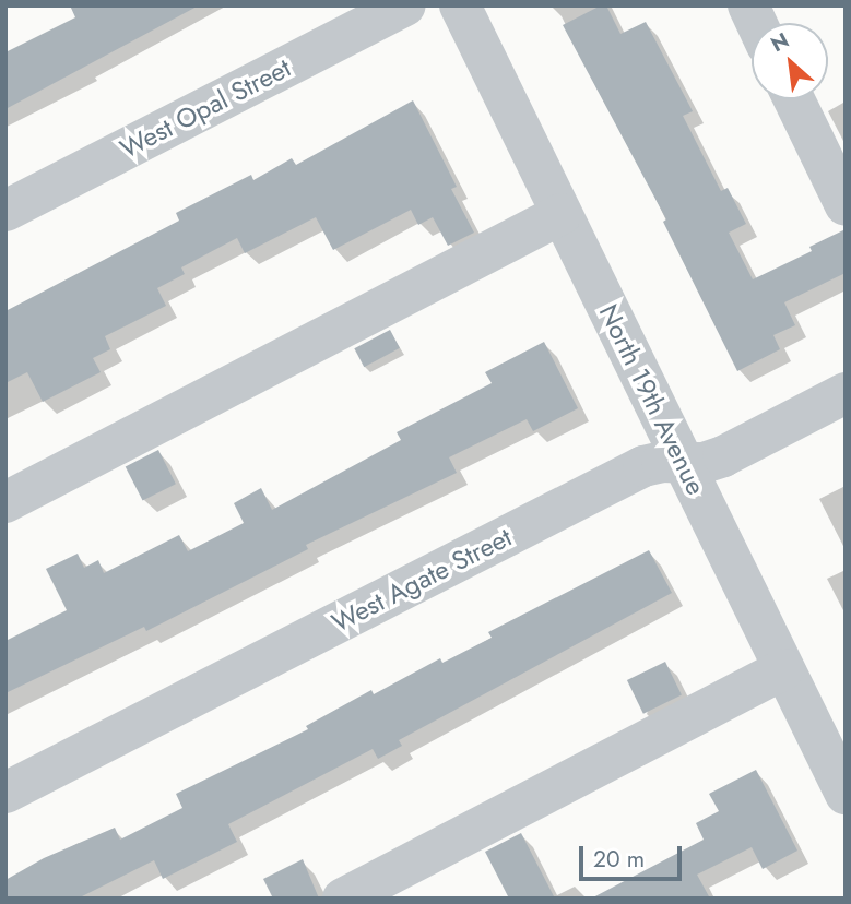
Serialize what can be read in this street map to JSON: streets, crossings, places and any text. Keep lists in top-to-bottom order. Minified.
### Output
{"streets":{"street":["West Opal Street","North 19th Avenue","West Agate Street"]},"crossings":[["North 19th Avenue","West Agate Street"]],"scale_bar":"20 m","north":"top left"}
